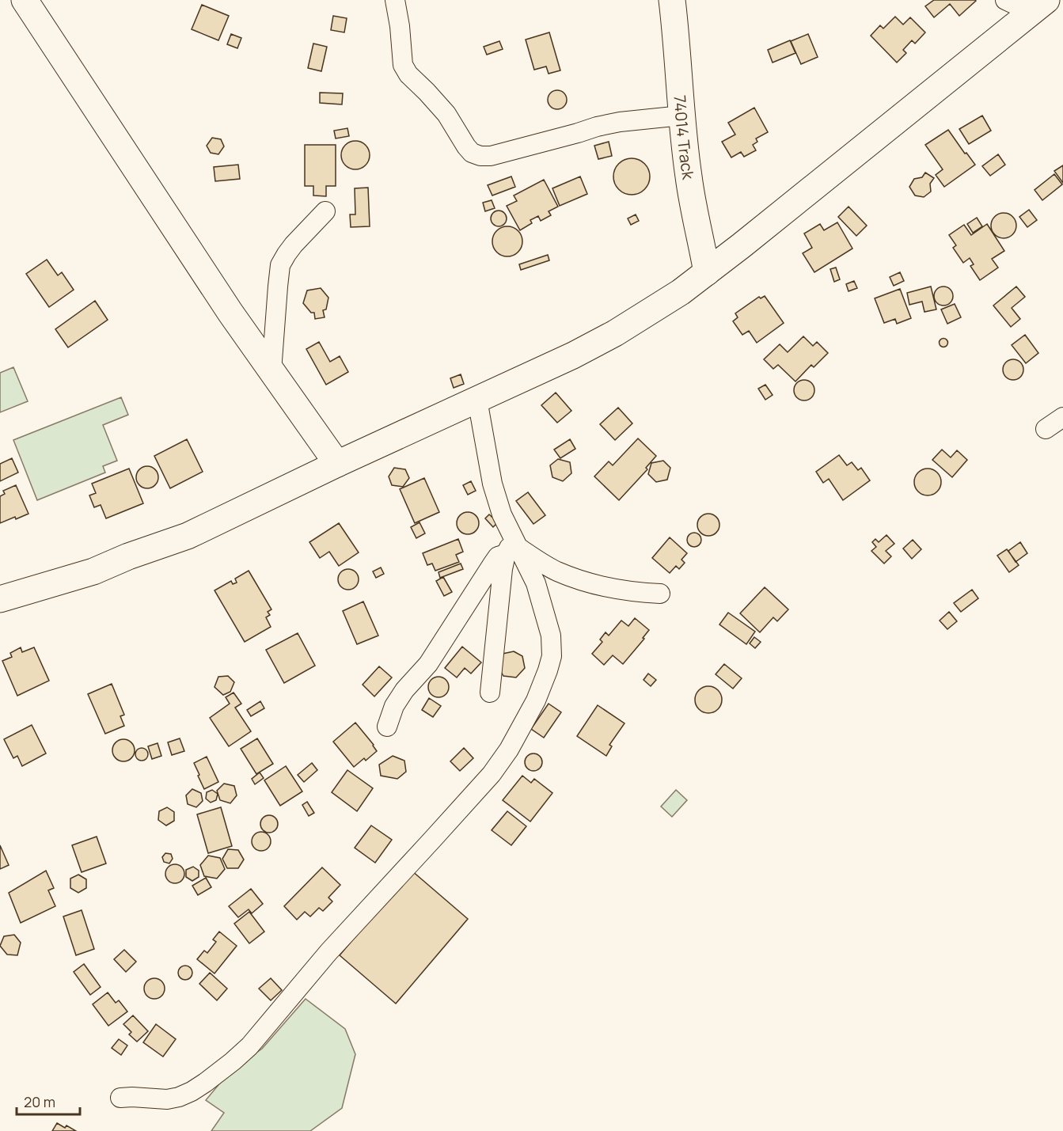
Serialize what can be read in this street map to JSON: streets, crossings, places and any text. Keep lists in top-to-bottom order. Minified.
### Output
{"streets":{"street":["74014 Track"]},"scale_bar":"20 m"}
